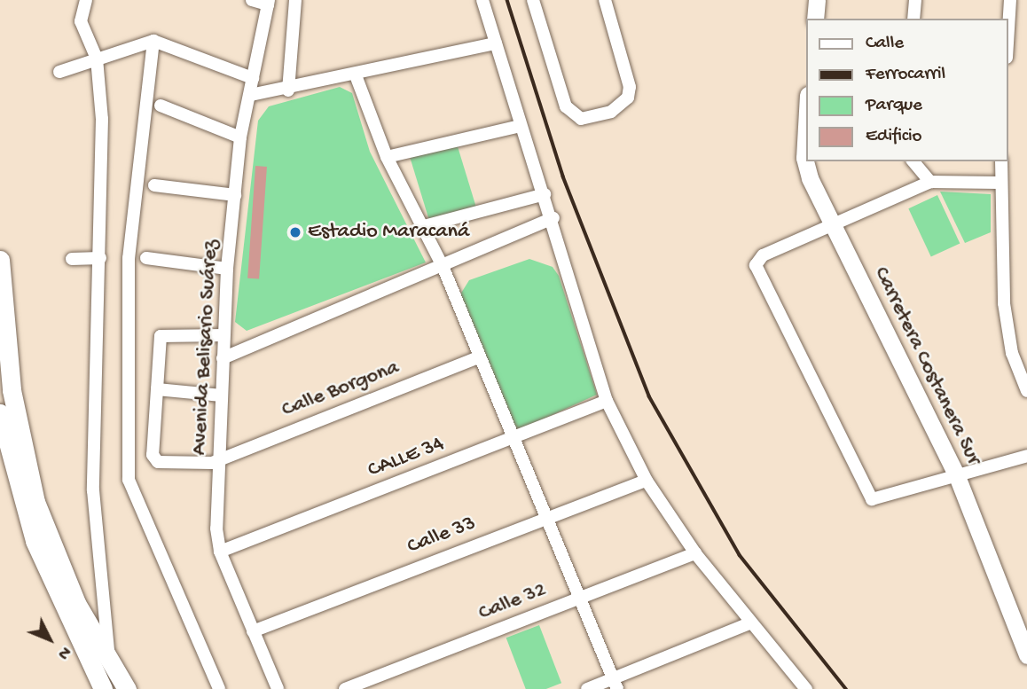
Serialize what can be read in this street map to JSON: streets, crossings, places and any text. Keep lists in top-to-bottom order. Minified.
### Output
{"streets":{"main road":["Carretera Costanera Sur"],"street":["Avenida Belisario Suárez","Calle Borgona","CALLE 34","Calle 33","Calle 32"]},"crossings":[["Avenida Belisario Suárez","Calle Borgona"],["Avenida Belisario Suárez","CALLE 34"],["Avenida Belisario Suárez","Calle 33"]],"places":["Estadio Maracaná"],"legend":["Calle","Ferrocarril","Parque","Edificio"],"north":"bottom right"}
